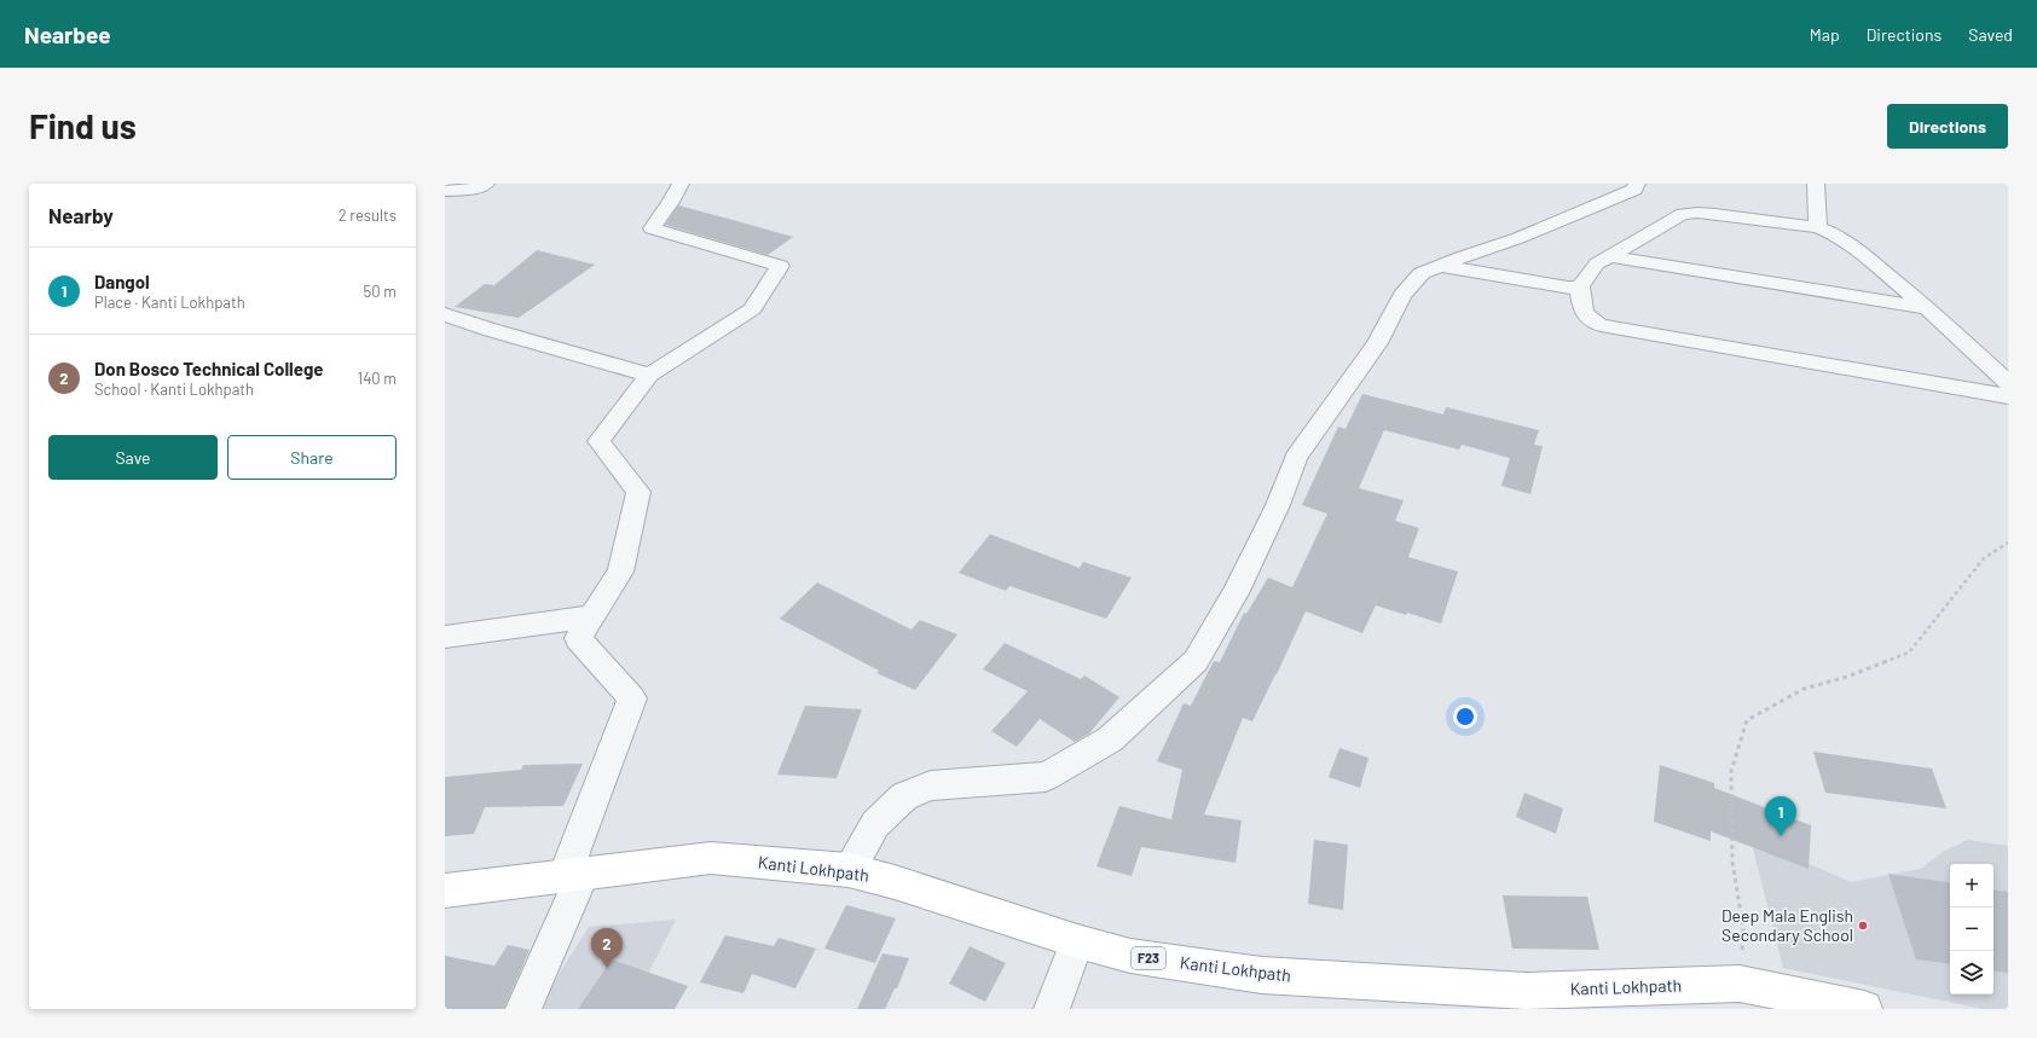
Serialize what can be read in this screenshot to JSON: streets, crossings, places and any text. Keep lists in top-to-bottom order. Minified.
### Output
{"streets":{"main road":["Kanti Lokhpath","F23"]},"places":["Deep Mala English Secondary School"],"page":{"header":"Nearbee","nav":["Map","Directions","Saved"],"buttons":["Directions",["Save","Share"]],"title":"Find us","heading":["Nearby","2 results"],"list":[{"mark":"1","name":"Dangol","note":"Place · Kanti Lokhpath","value":"50 m"},{"mark":"2","name":"Don Bosco Technical College","note":"School · Kanti Lokhpath","value":"140 m"}],"pins":["1","2"],"map_buttons":["+","−"]}}
